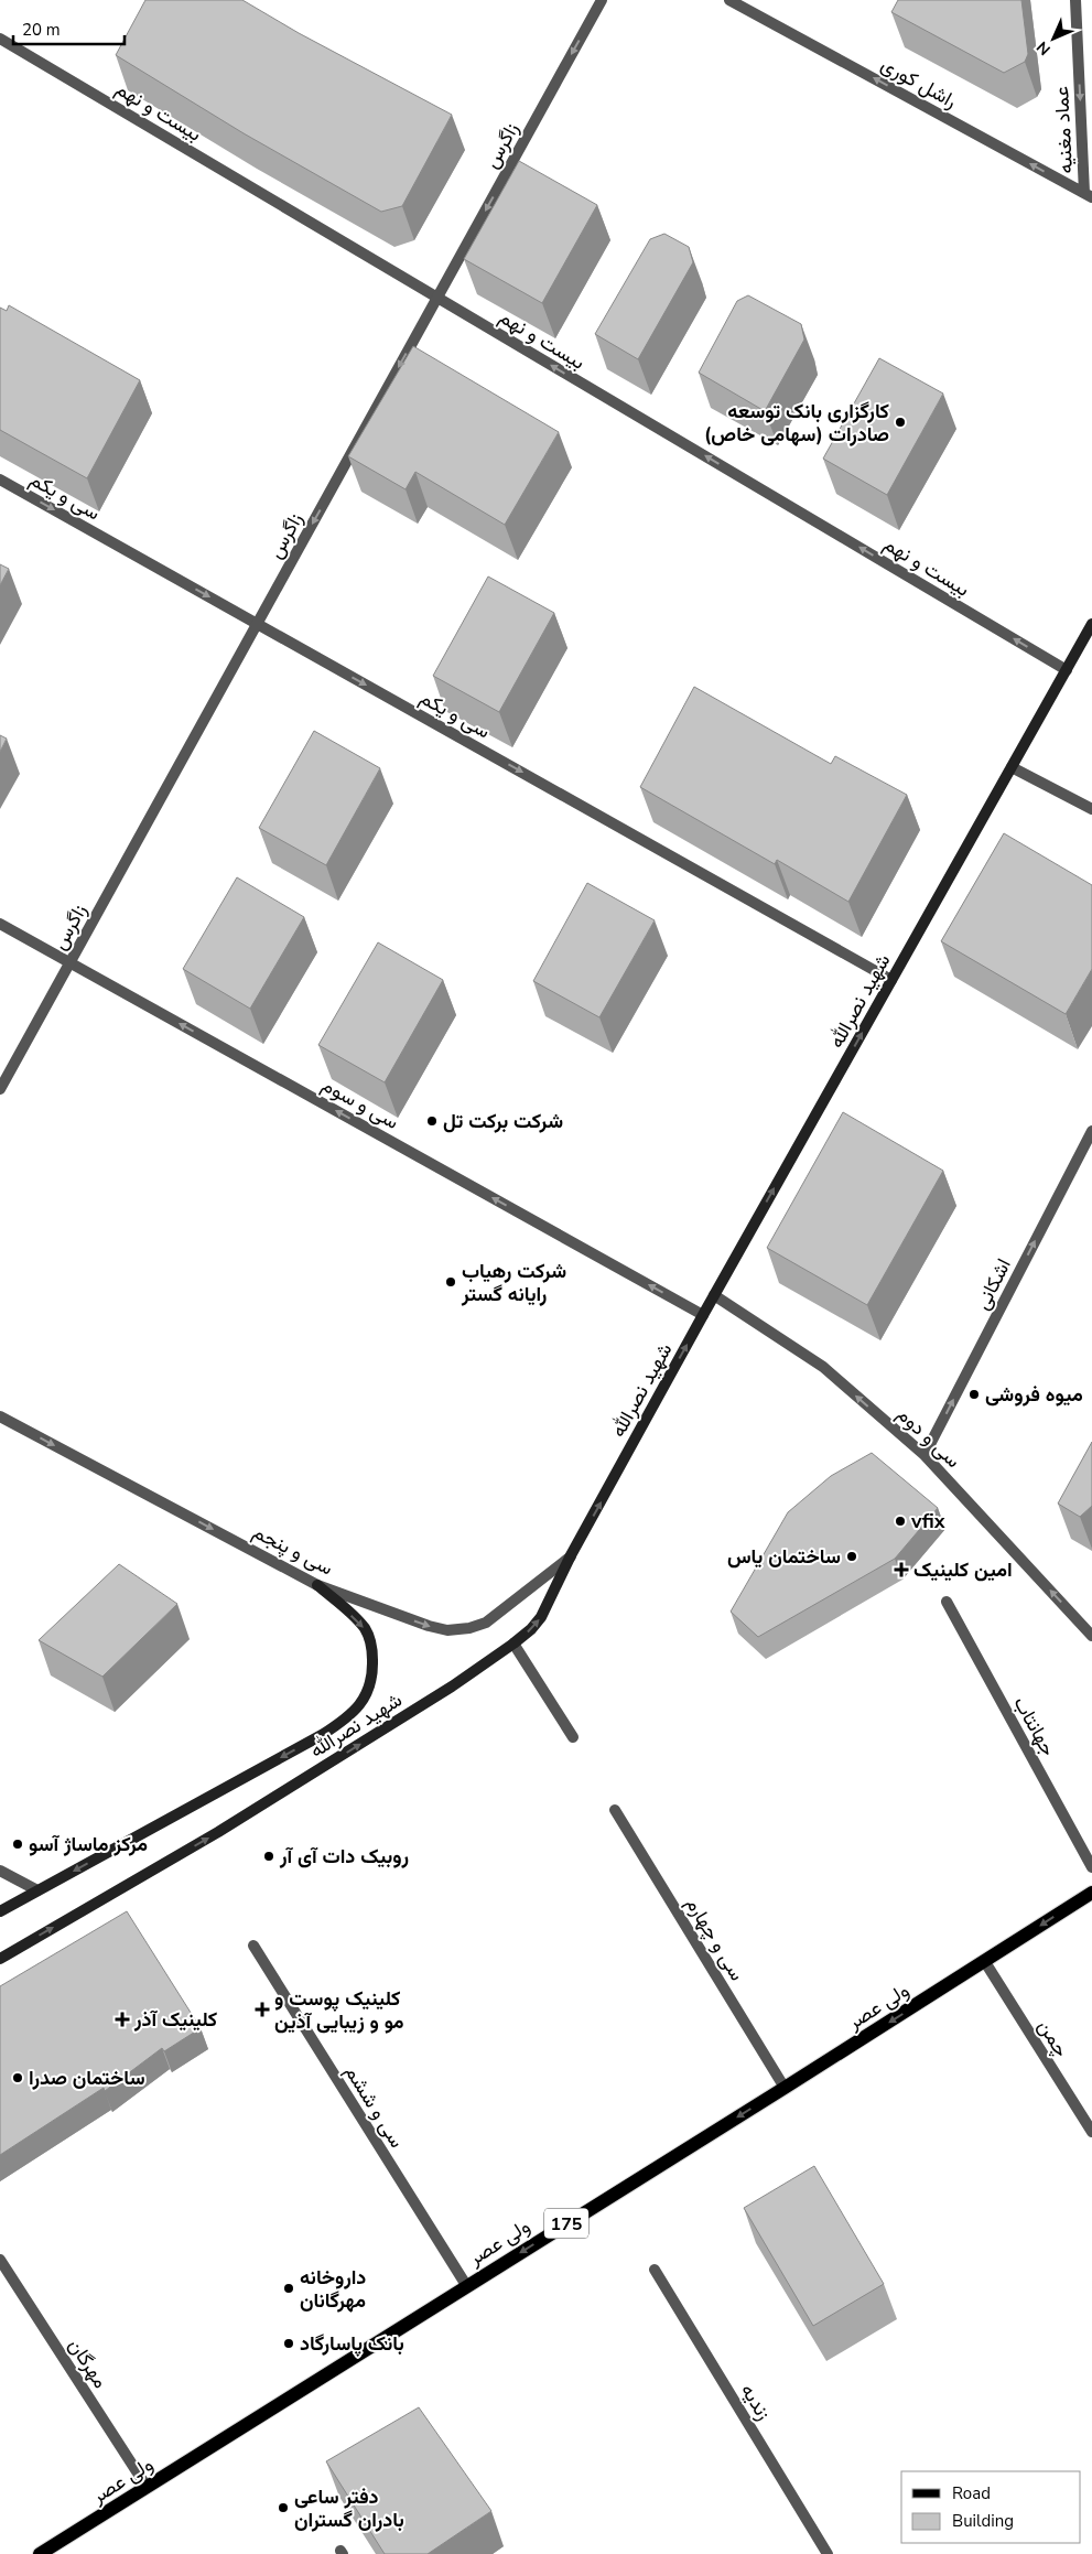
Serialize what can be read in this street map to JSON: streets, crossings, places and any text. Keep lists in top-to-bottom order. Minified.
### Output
{"streets":{"main road":["شهید نصرالله","ولی عصر","175"],"street":["راشل کوری","بیست و نهم","عماد مغنیه","زاگرس","سی و یکم","سی و سوم","اشکانی","سی و دوم","سی و پنجم","جهانتاب","سی و چهارم","چمن","سی و ششم","مهرگان","زندیه"]},"crossings":[["راشل کوری","عماد مغنیه"],["بیست و نهم","زاگرس"],["بیست و نهم","شهید نصرالله"],["زاگرس","سی و یکم"],["زاگرس","سی و سوم"],["سی و یکم","شهید نصرالله"],["شهید نصرالله","سی و سوم"],["شهید نصرالله","سی و دوم"],["شهید نصرالله","سی و پنجم"],["اشکانی","سی و دوم"],["سی و چهارم","ولی عصر"],["ولی عصر","چمن"],["ولی عصر","سی و ششم"],["ولی عصر","مهرگان"]],"one_way":["راشل کوری","بیست و نهم","عماد مغنیه","زاگرس","سی و یکم","سی و سوم","اشکانی","سی و دوم","سی و پنجم","ولی عصر"],"places":{"other":["کارگزاری بانک توسعه صادرات (سهامی خاص)","شرکت برکت تل","شرکت رهیاب رایانه گستر","میوه فروشی","vfix","ساختمان یاس","مرکز ماساژ آسو","روبیک دات آی آر","ساختمان صدرا","داروخانه مهرگانان","بانک پاسارگاد","دفتر ساعی بادران گستران"],"health":["امین کلینیک","کلینیک پوست و مو و زیبایی آذین","کلینیک آذر"]},"legend":["Road","Building"],"scale_bar":"20 m","north":"bottom left"}
